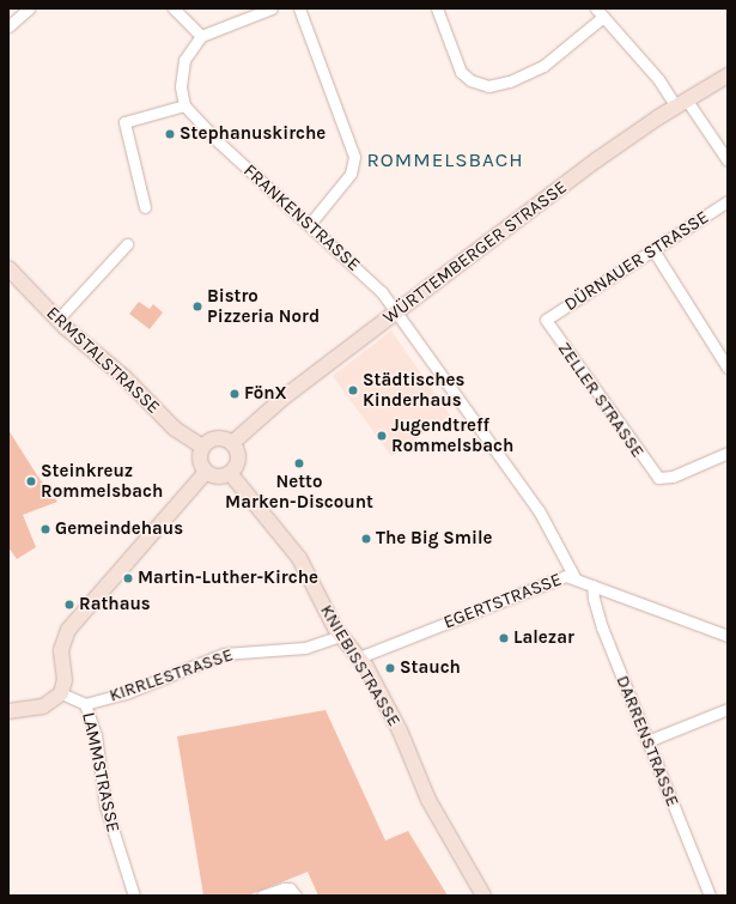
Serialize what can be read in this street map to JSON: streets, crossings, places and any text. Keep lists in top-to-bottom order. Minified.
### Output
{"streets":{"main road":["WÜRTTEMBERGER STRASSE","ERMSTALSTRASSE","KNIEBISSTRASSE"],"street":["FRANKENSTRASSE","DÜRNAUER STRASSE","ZELLER STRASSE","EGERTSTRASSE","KIRRLESTRASSE","DARRENSTRASSE","LAMMSTRASSE"]},"crossings":[["FRANKENSTRASSE","WÜRTTEMBERGER STRASSE"],["FRANKENSTRASSE","EGERTSTRASSE"],["WÜRTTEMBERGER STRASSE","ERMSTALSTRASSE"],["WÜRTTEMBERGER STRASSE","KNIEBISSTRASSE"],["DÜRNAUER STRASSE","ZELLER STRASSE"],["ERMSTALSTRASSE","KNIEBISSTRASSE"],["EGERTSTRASSE","KNIEBISSTRASSE"],["EGERTSTRASSE","DARRENSTRASSE"],["KNIEBISSTRASSE","KIRRLESTRASSE"],["KIRRLESTRASSE","LAMMSTRASSE"]],"districts":["ROMMELSBACH"],"places":["Stephanuskirche","Bistro Pizzeria Nord","Städtisches Kinderhaus","FönX","Jugendtreff Rommelsbach","Netto Marken-Discount","Steinkreuz Rommelsbach","Gemeindehaus","The Big Smile","Martin-Luther-Kirche","Rathaus","Lalezar","Stauch"]}
